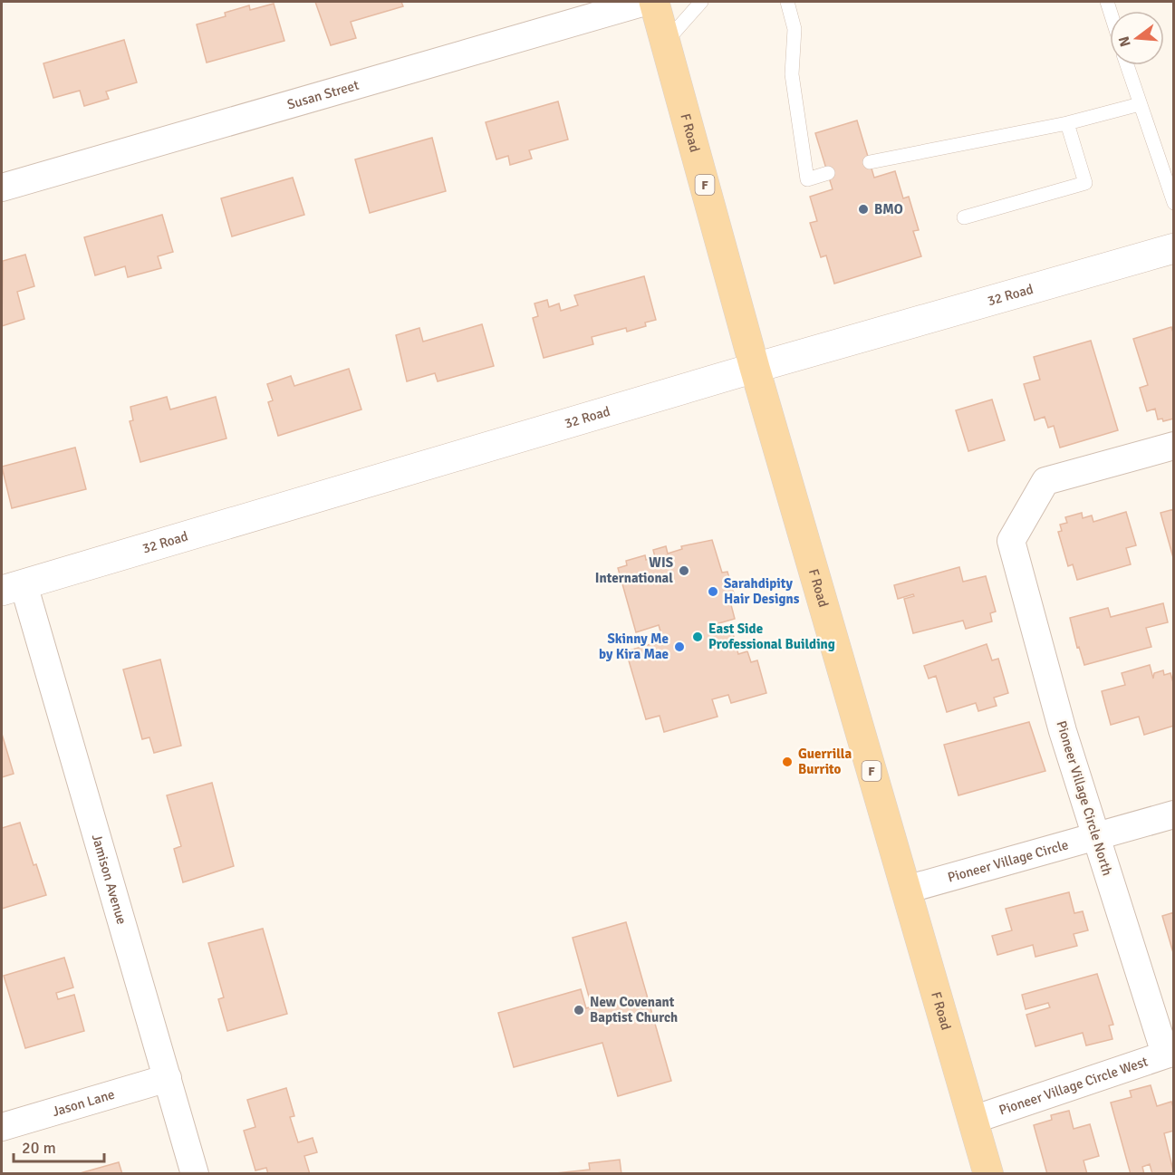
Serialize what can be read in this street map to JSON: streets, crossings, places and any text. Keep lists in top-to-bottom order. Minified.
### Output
{"streets":{"main road":["F Road","F"],"street":["Susan Street","32 Road","Pioneer Village Circle North","Pioneer Village Circle","Jamison Avenue","Pioneer Village Circle West","Jason Lane"]},"crossings":[["F Road","32 Road"],["F Road","Pioneer Village Circle"],["F Road","Pioneer Village Circle West"],["32 Road","Jamison Avenue"],["Pioneer Village Circle North","Pioneer Village Circle"],["Pioneer Village Circle North","Pioneer Village Circle West"],["Jamison Avenue","Jason Lane"]],"places":["BMO","WIS International","Sarahdipity Hair Designs","East Side Professional Building","Skinny Me by Kira Mae","Guerrilla Burrito","New Covenant Baptist Church"],"scale_bar":"20 m","north":"left"}
